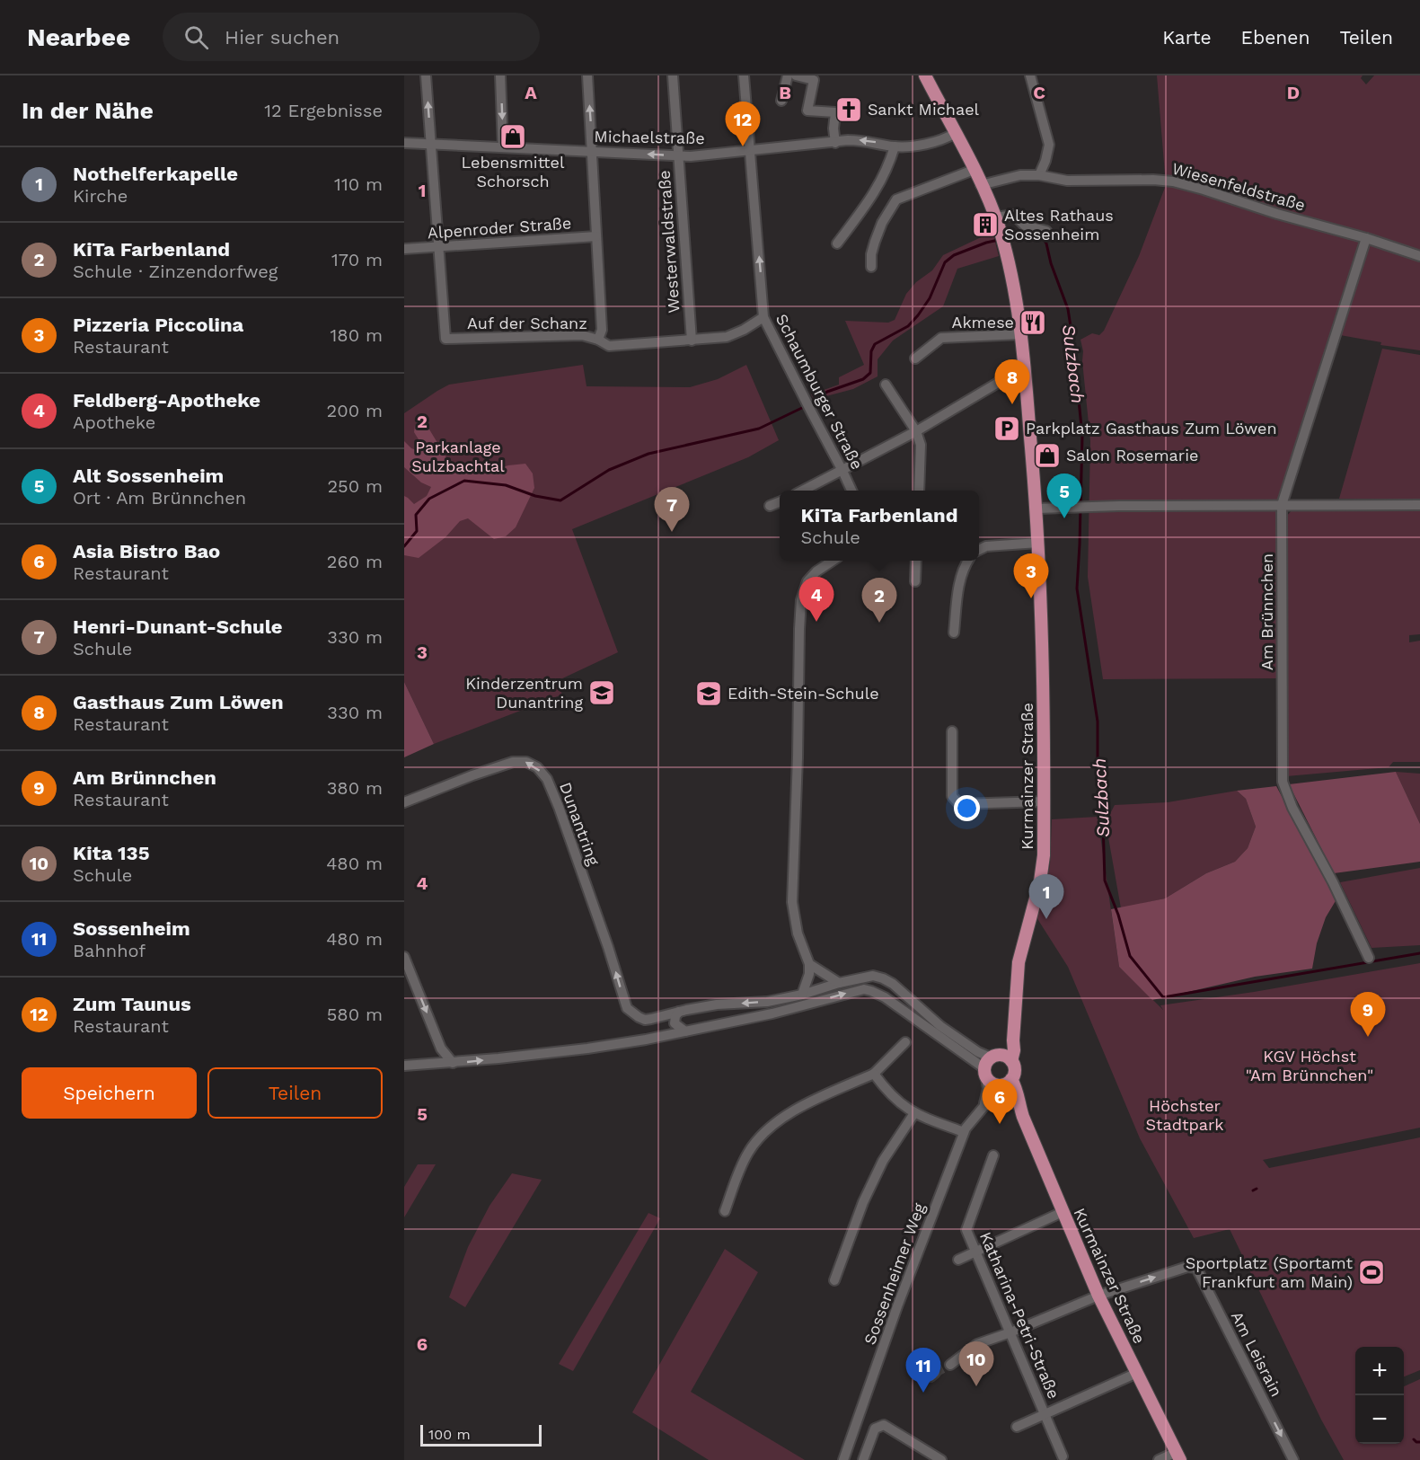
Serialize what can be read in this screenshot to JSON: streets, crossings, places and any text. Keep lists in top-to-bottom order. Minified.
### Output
{"streets":{"main road":["Kurmainzer Straße"],"street":["Michaelstraße","Wiesenfeldstraße","Alpenroder Straße","Westerwaldstraße","Auf der Schanz","Schaumburger Straße","Am Brünnchen","Dunantring","Sossenheimer Weg","Katharina-Petri-Straße","Am Leisrain"]},"crossings":[["Michaelstraße","Westerwaldstraße"],["Michaelstraße","Schaumburger Straße"],["Michaelstraße","Kurmainzer Straße"],["Wiesenfeldstraße","Am Brünnchen"],["Wiesenfeldstraße","Kurmainzer Straße"],["Alpenroder Straße","Auf der Schanz"],["Westerwaldstraße","Auf der Schanz"],["Auf der Schanz","Schaumburger Straße"],["Kurmainzer Straße","Sossenheimer Weg"],["Kurmainzer Straße","Am Leisrain"]],"one_way":["Schaumburger Straße","Am Leisrain"],"water":["Sulzbach"],"parks":["Parkanlage Sulzbachtal","KGV Höchst \"Am Brünnchen\"","Höchster Stadtpark"],"places":{"church":["Sankt Michael"],"shop":["Lebensmittel Schorsch","Salon Rosemarie"],"building":["Altes Rathaus Sossenheim"],"restaurant":["Akmese"],"parking":["Parkplatz Gasthaus Zum Löwen"],"school or university":["Kinderzentrum Dunantring","Edith-Stein-Schule"],"sports":["Sportplatz (Sportamt Frankfurt am Main)"]},"scale_bar":"100 m","page":{"header":"Nearbee","search":"Hier suchen","nav":["Karte","Ebenen","Teilen"],"heading":["In der Nähe","12 Ergebnisse"],"pins":["12","8","5","7","3","4","2","1","9","6","10","11"],"list":[{"mark":"1","name":"Nothelferkapelle","note":"Kirche","value":"110 m"},{"mark":"2","name":"KiTa Farbenland","note":"Schule · Zinzendorfweg","value":"170 m"},{"mark":"3","name":"Pizzeria Piccolina","note":"Restaurant","value":"180 m"},{"mark":"4","name":"Feldberg-Apotheke","note":"Apotheke","value":"200 m"},{"mark":"5","name":"Alt Sossenheim","note":"Ort · Am Brünnchen","value":"250 m"},{"mark":"6","name":"Asia Bistro Bao","note":"Restaurant","value":"260 m"},{"mark":"7","name":"Henri-Dunant-Schule","note":"Schule","value":"330 m"},{"mark":"8","name":"Gasthaus Zum Löwen","note":"Restaurant","value":"330 m"},{"mark":"9","name":"Am Brünnchen","note":"Restaurant","value":"380 m"},{"mark":"10","name":"Kita 135","note":"Schule","value":"480 m"},{"mark":"11","name":"Sossenheim","note":"Bahnhof","value":"480 m"},{"mark":"12","name":"Zum Taunus","note":"Restaurant","value":"580 m"}],"popup":["KiTa Farbenland","Schule"],"buttons":["Speichern","Teilen"],"map_buttons":["+","−"],"scale":"100 m"},"grid":{"columns":["A","B","C","D"],"rows":["1","2","3","4","5","6"]}}
